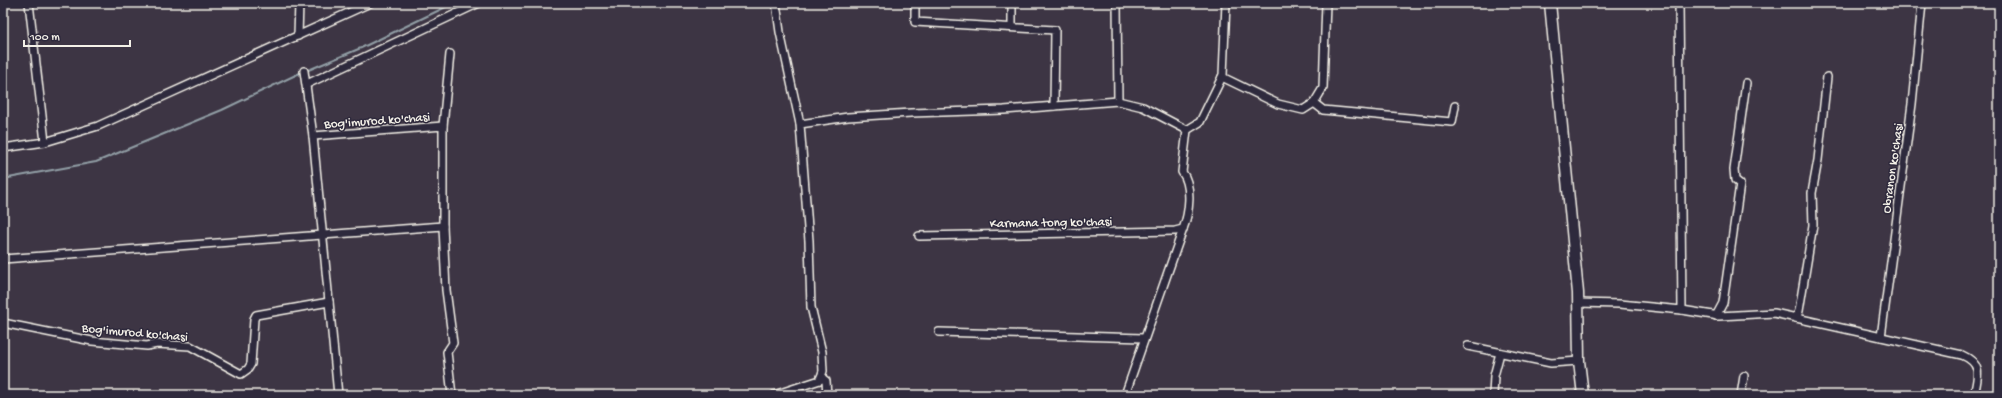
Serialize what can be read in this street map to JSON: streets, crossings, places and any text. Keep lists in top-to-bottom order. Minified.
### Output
{"streets":{"street":["Bog'imurod ko'chasi","Obranon ko'chasi","Karmana tong ko'chasi"]},"scale_bar":"100 m"}
